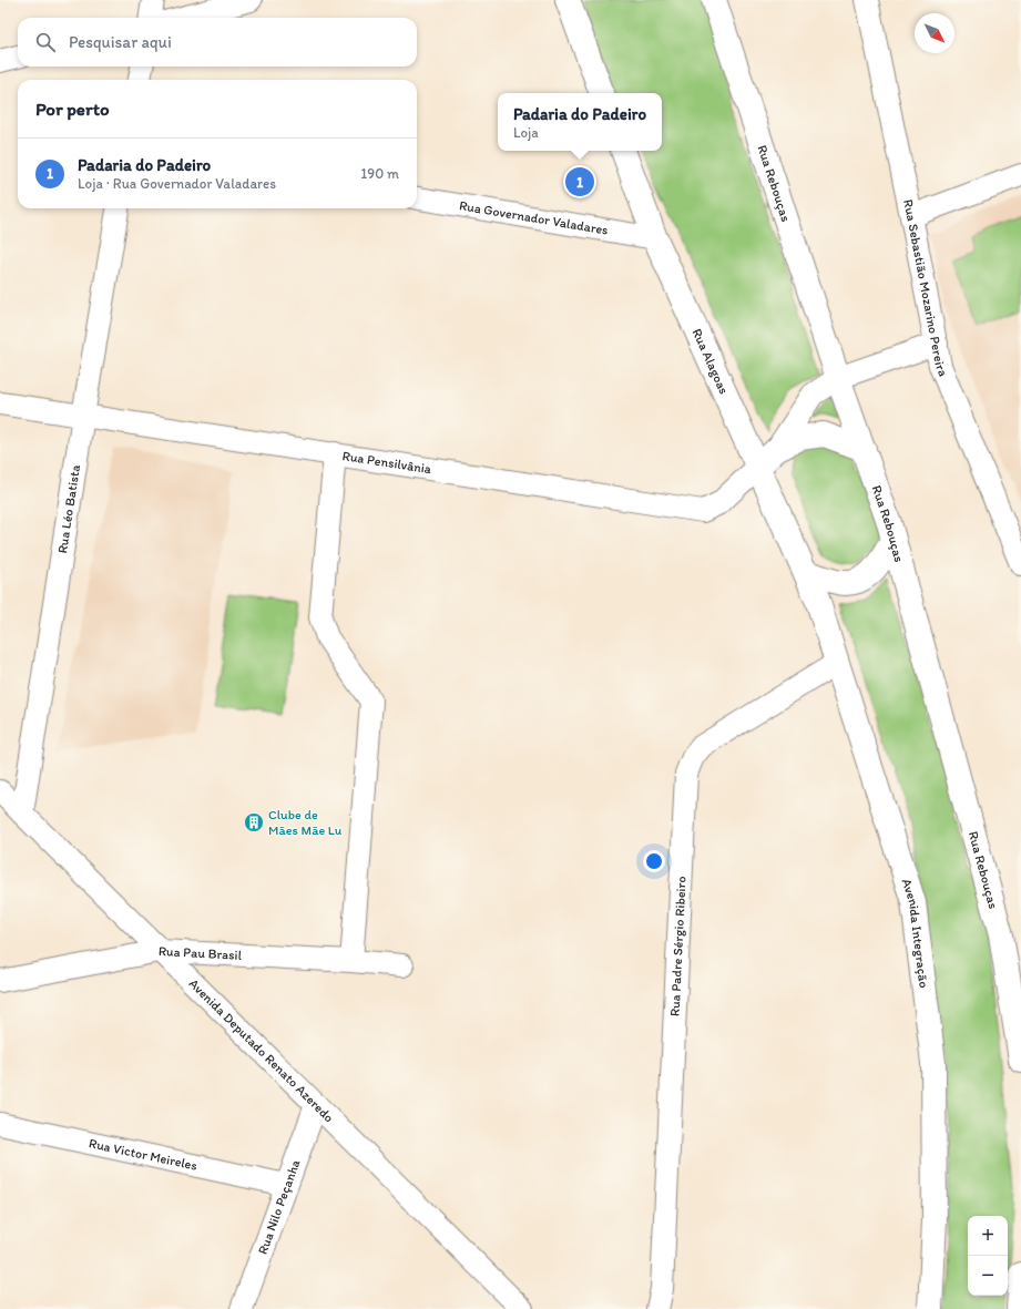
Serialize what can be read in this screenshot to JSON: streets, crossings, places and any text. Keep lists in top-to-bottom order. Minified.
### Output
{"streets":{"street":["Rua Rebouças","Rua Governador Valadares","Rua Sebastião Mozarino Pereira","Rua Alagoas","Rua Pensilvânia","Rua Léo Batista","Avenida Integração","Rua Padre Sérgio Ribeiro","Rua Pau Brasil","Avenida Deputado Renato Azeredo","Rua Victor Meireles","Rua Nilo Peçanha"]},"crossings":[["Rua Rebouças","Rua Alagoas"],["Rua Rebouças","Rua Pensilvânia"],["Rua Rebouças","Avenida Integração"],["Rua Governador Valadares","Rua Alagoas"],["Rua Alagoas","Rua Pensilvânia"],["Rua Alagoas","Avenida Integração"],["Rua Pensilvânia","Rua Léo Batista"],["Rua Pensilvânia","Avenida Integração"],["Rua Léo Batista","Avenida Deputado Renato Azeredo"],["Avenida Integração","Rua Padre Sérgio Ribeiro"],["Rua Pau Brasil","Avenida Deputado Renato Azeredo"],["Avenida Deputado Renato Azeredo","Rua Nilo Peçanha"],["Rua Victor Meireles","Rua Nilo Peçanha"]],"places":{"building":["Clube de Mães Mãe Lu"]},"north":"bottom right","page":{"search":"Pesquisar aqui","heading":"Por perto","popup":["Padaria do Padeiro","Loja"],"list":[{"mark":"1","name":"Padaria do Padeiro","note":"Loja · Rua Governador Valadares","value":"190 m"}],"pins":"1","map_buttons":["+","−"]}}
